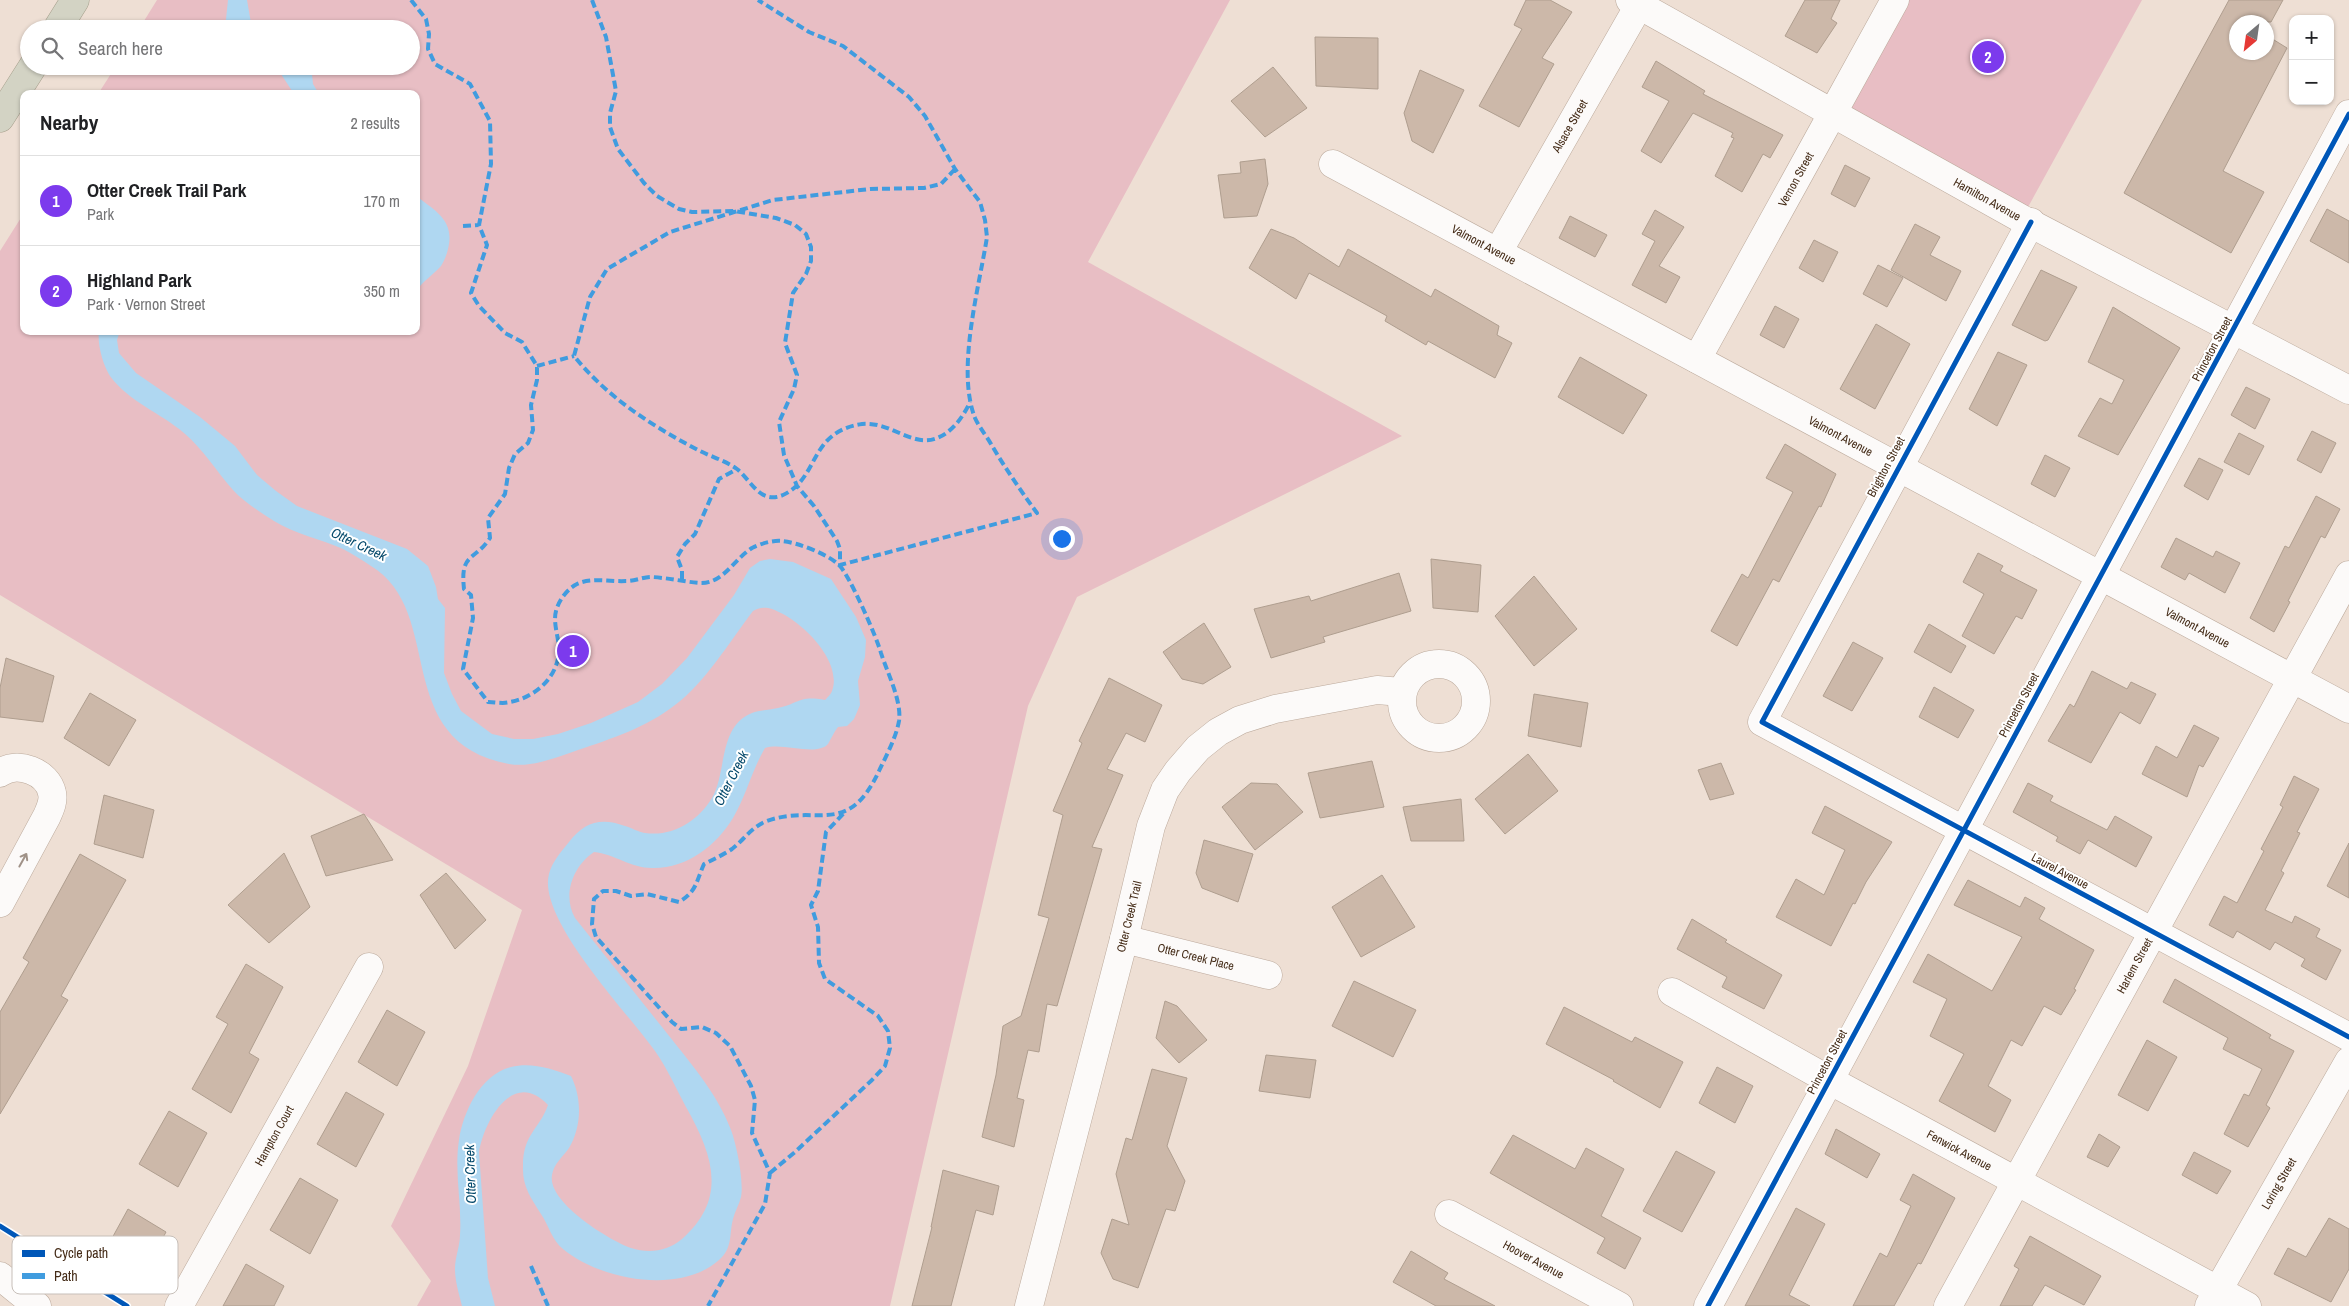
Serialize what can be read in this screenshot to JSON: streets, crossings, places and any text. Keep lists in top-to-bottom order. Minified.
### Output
{"streets":{"street":["Alsace Street","Vernon Street","Hamilton Avenue","Valmont Avenue","Princeton Street","Brighton Street","Laurel Avenue","Otter Creek Trail","Otter Creek Place","Harlem Street","Hampton Court","Fenwick Avenue","Loring Street","Hoover Avenue"]},"crossings":[["Alsace Street","Hamilton Avenue"],["Alsace Street","Valmont Avenue"],["Vernon Street","Hamilton Avenue"],["Vernon Street","Valmont Avenue"],["Hamilton Avenue","Princeton Street"],["Hamilton Avenue","Brighton Street"],["Valmont Avenue","Princeton Street"],["Valmont Avenue","Brighton Street"],["Valmont Avenue","Harlem Street"],["Princeton Street","Laurel Avenue"],["Princeton Street","Fenwick Avenue"],["Brighton Street","Laurel Avenue"],["Laurel Avenue","Harlem Street"],["Otter Creek Trail","Otter Creek Place"],["Harlem Street","Fenwick Avenue"],["Fenwick Avenue","Loring Street"]],"water":["Otter Creek"],"legend":["Cycle path","Path"],"north":"bottom left","page":{"map_buttons":["+","−"],"search":"Search here","pins":["2","1"],"heading":["Nearby","2 results"],"list":[{"mark":"1","name":"Otter Creek Trail Park","note":"Park","value":"170 m"},{"mark":"2","name":"Highland Park","note":"Park · Vernon Street","value":"350 m"}]}}
